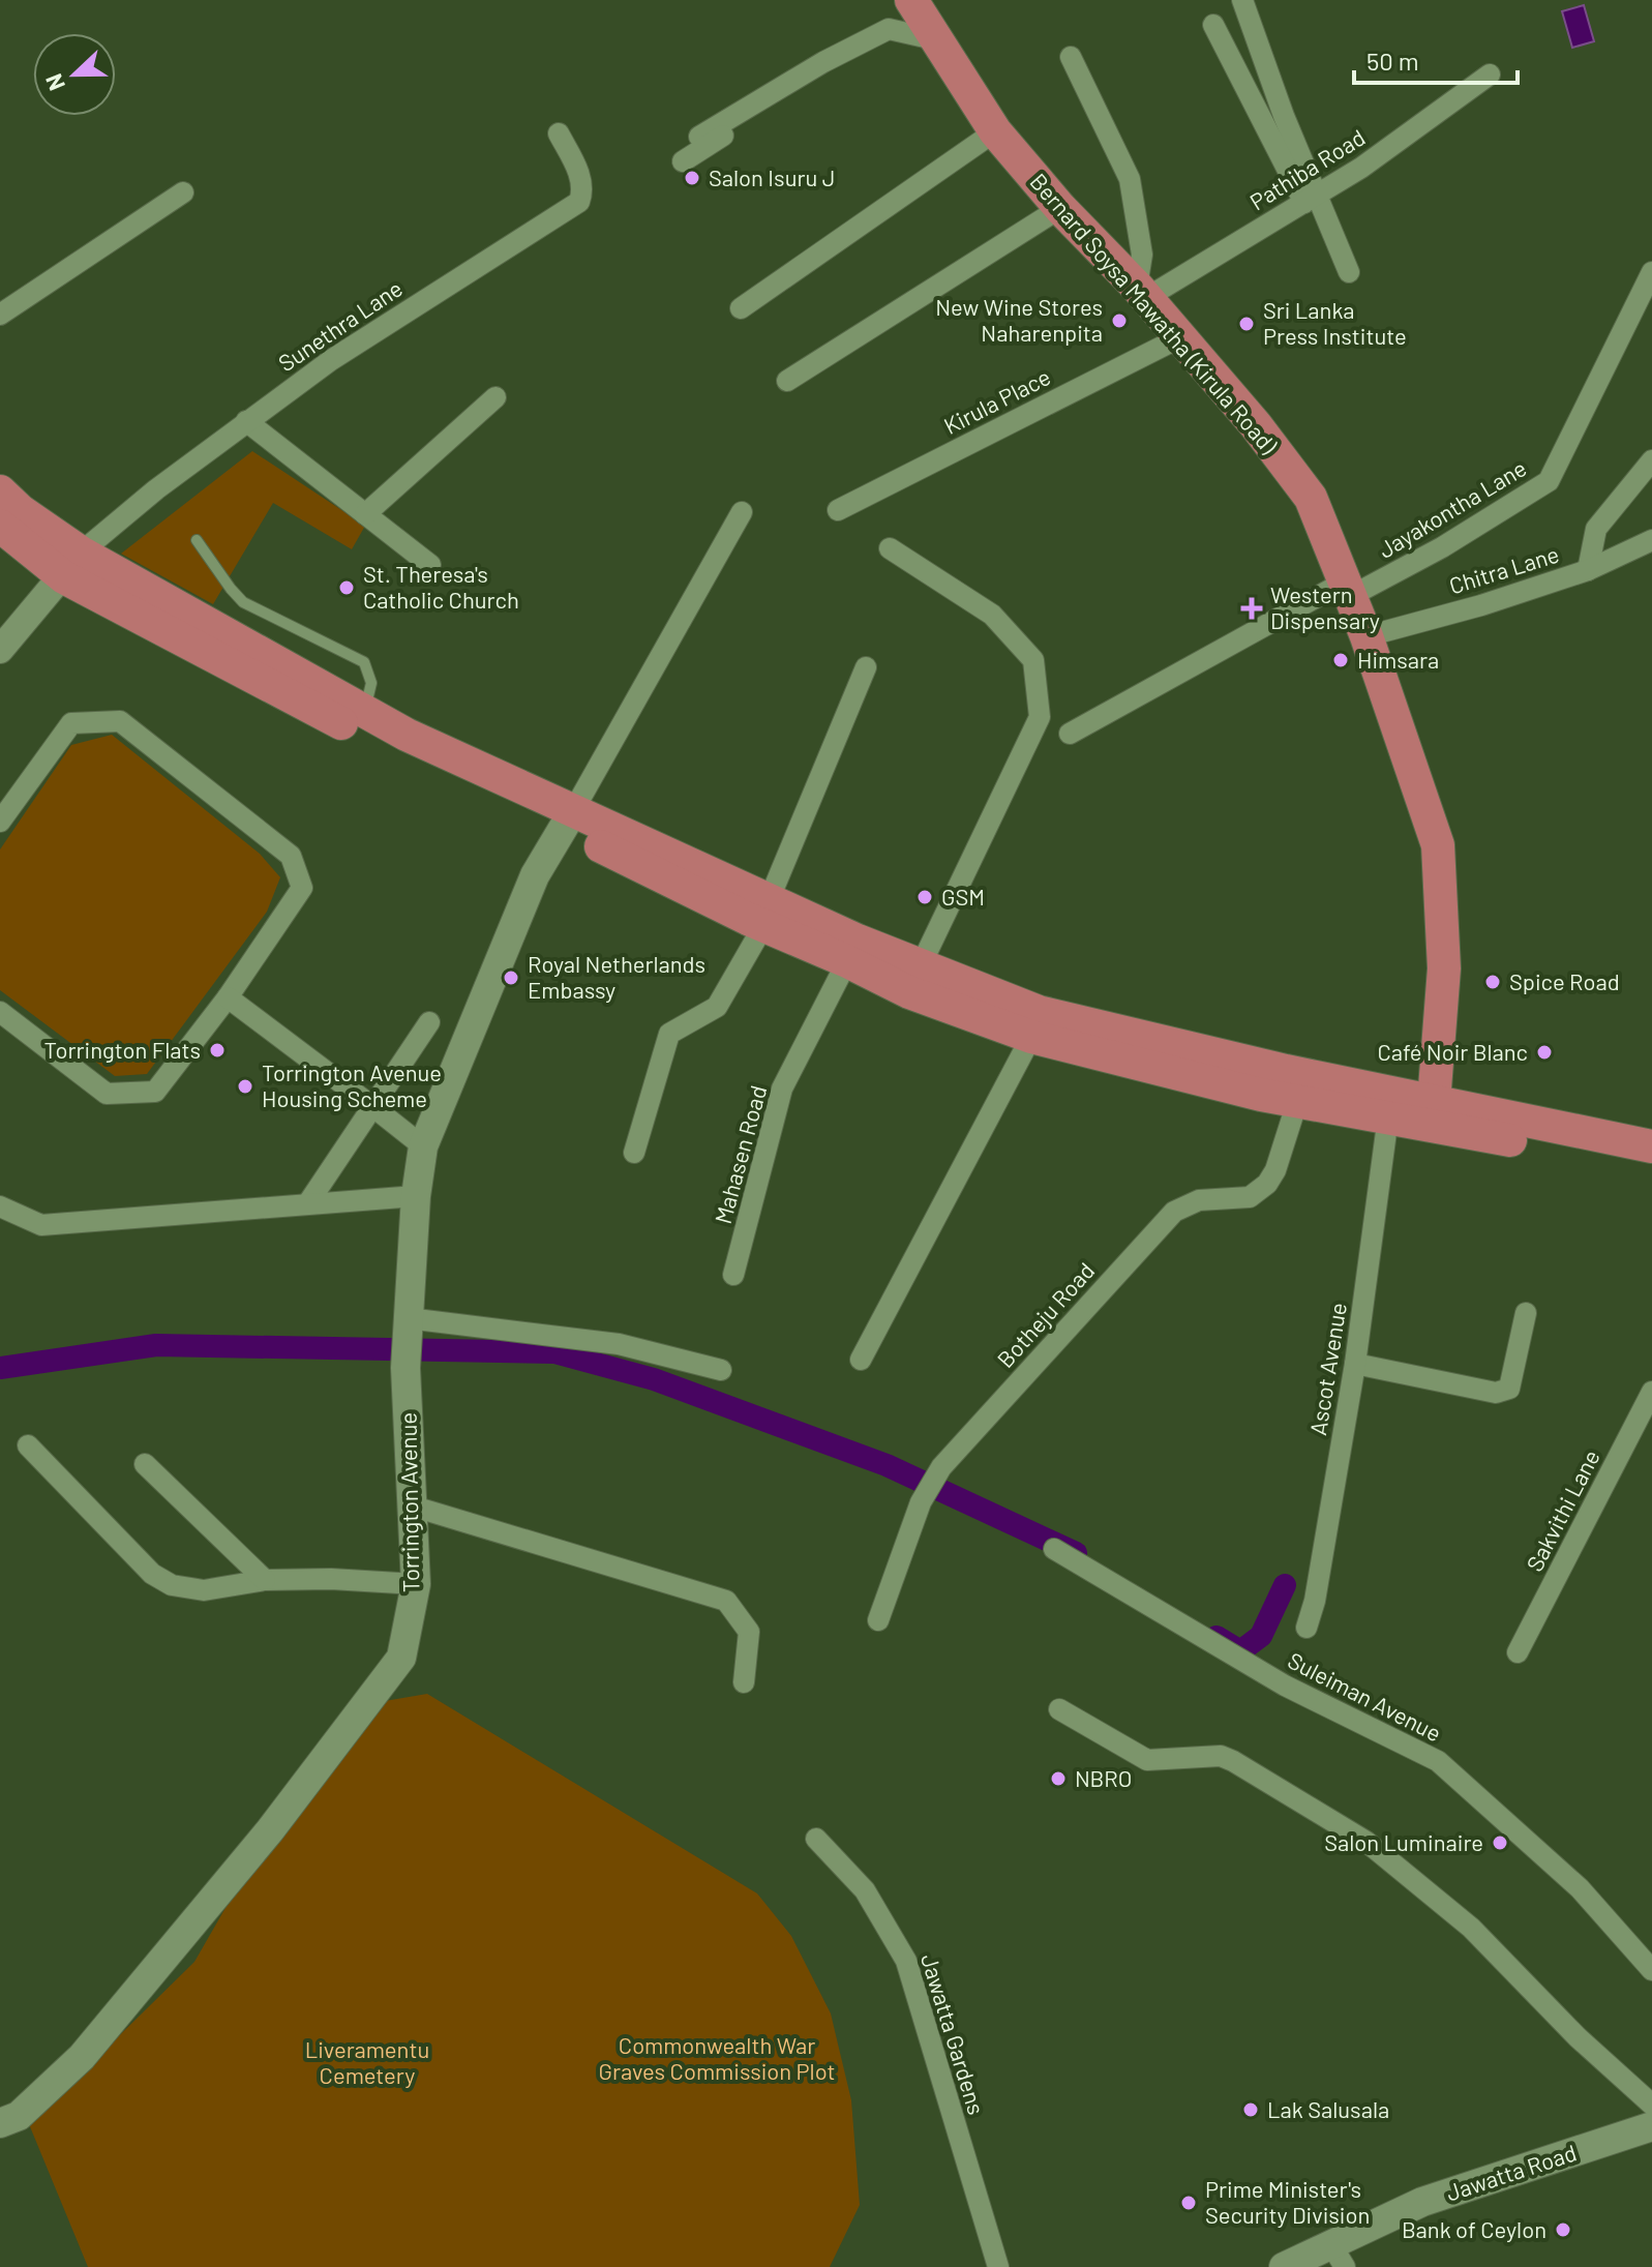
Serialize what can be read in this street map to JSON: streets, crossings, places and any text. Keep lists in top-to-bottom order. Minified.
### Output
{"streets":{"main road":["Bernard Soysa Mawatha (Kirula Road)","Torrington Avenue","Jawatta Road"],"street":["Pathiba Road","Sunethra Lane","Kirula Place","Jayakontha Lane","Chitra Lane","Mahasen Road","Botheju Road","Ascot Avenue","Sakvithi Lane","Suleiman Avenue","Jawatta Gardens"]},"crossings":[["Pathiba Road","Bernard Soysa Mawatha (Kirula Road)"],["Bernard Soysa Mawatha (Kirula Road)","Kirula Place"],["Bernard Soysa Mawatha (Kirula Road)","Jayakontha Lane"],["Bernard Soysa Mawatha (Kirula Road)","Chitra Lane"]],"parks":["Commonwealth War Graves Commission Plot","Liveramentu Cemetery"],"places":{"other":["Salon Isuru J","New Wine Stores Naharenpita","Sri Lanka Press Institute","St. Theresa's Catholic Church","Himsara","GSM","Royal Netherlands Embassy","Spice Road","Torrington Flats","Café Noir Blanc","Torrington Avenue Housing Scheme","NBRO","Salon Luminaire","Lak Salusala","Prime Minister's Security Division","Bank of Ceylon"],"health":["Western Dispensary"]},"scale_bar":"50 m","north":"left"}
